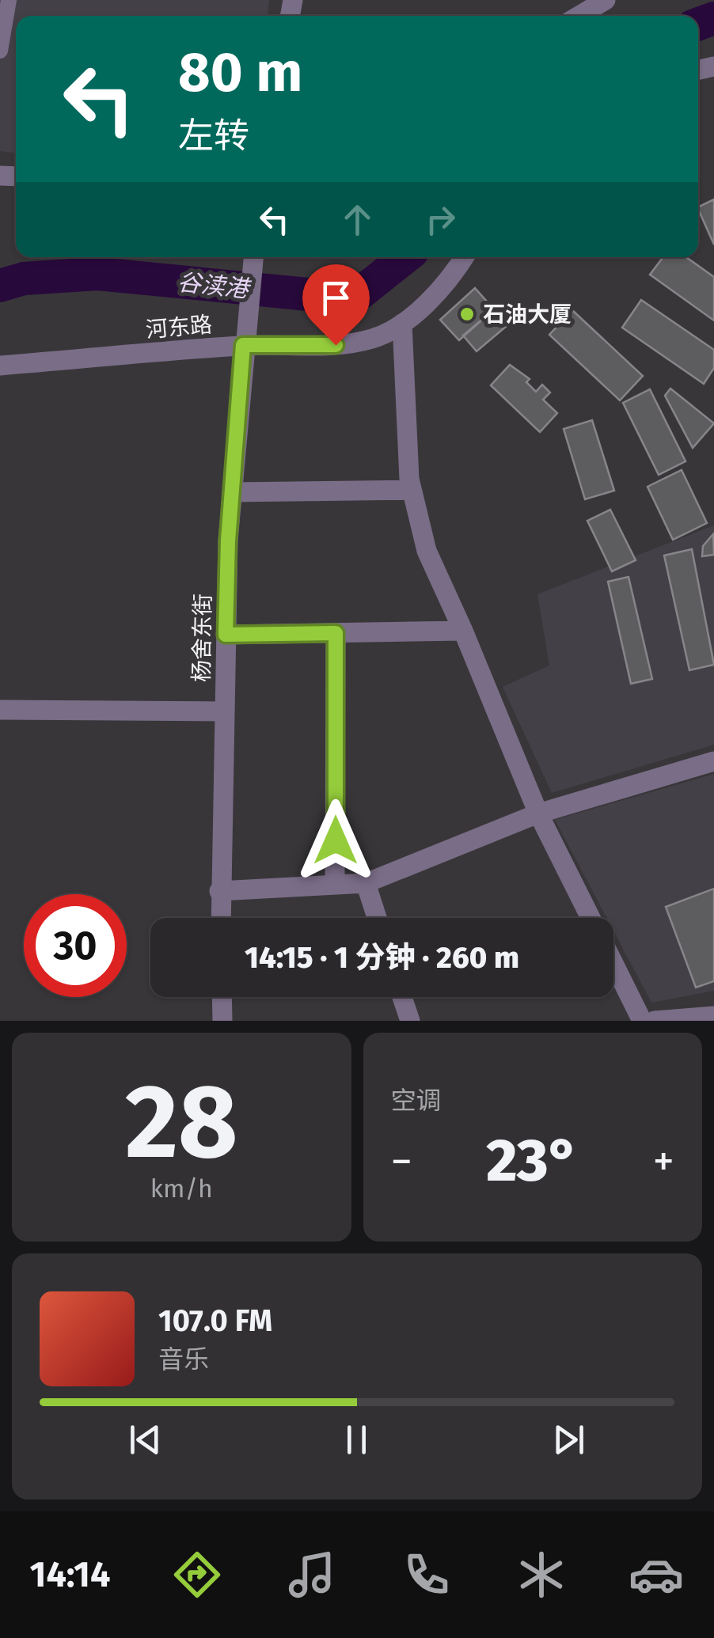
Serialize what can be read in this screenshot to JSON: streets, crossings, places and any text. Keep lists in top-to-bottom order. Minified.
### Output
{"streets":{"street":["河东路","杨舍东街"]},"crossings":[["河东路","杨舍东街"]],"water":["谷渎港"],"places":["石油大厦"],"page":{"turn":["80 m","左转"],"limit":"30","trip":"14:15 · 1 分钟 · 260 m","tile":[["28","km/h"],"空调"],"heat":["−","23°","+"],"song":["107.0 FM","音乐"],"tabs":"14:14"}}
